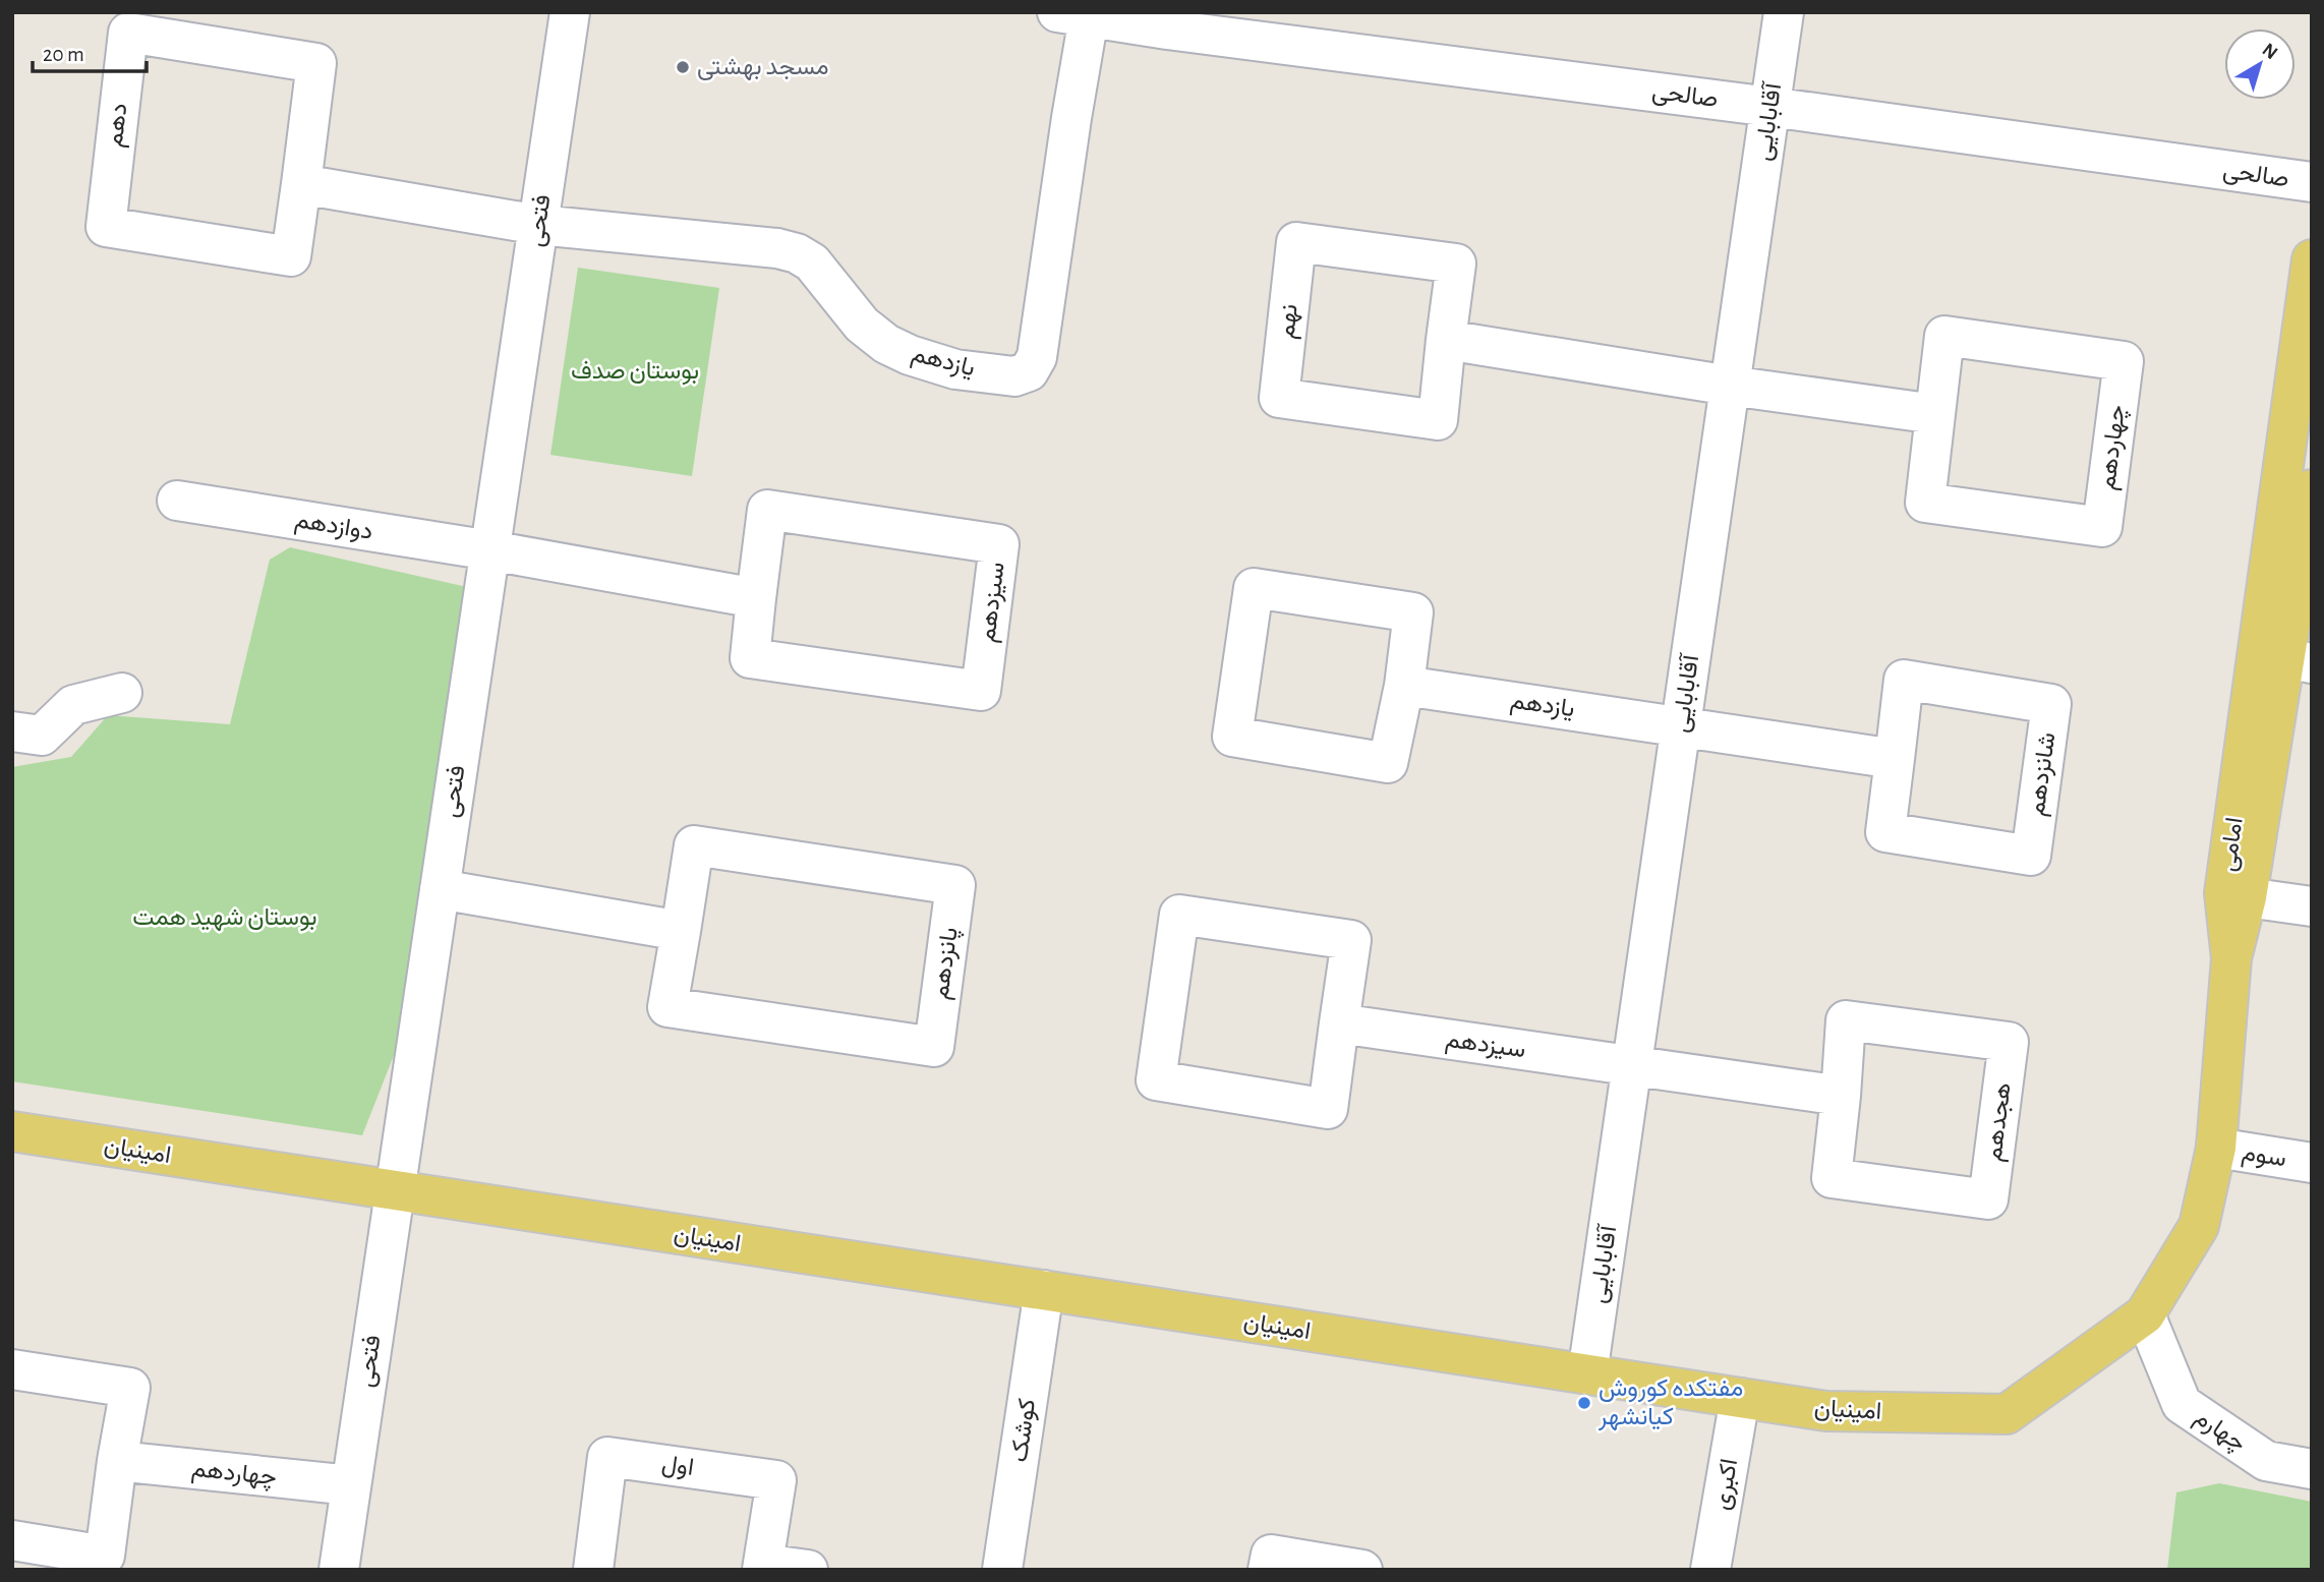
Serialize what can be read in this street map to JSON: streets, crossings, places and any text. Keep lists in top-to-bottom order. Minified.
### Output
{"streets":{"main road":["امامی","امینیان"],"street":["صالحی","آقابابایی","دهم","فتحی","نهم","یازدهم","چهاردهم","دوازدهم","سیزدهم","شانزدهم","پانزدهم","هجدهم","سوم","کوشک","چهارم","اول","اکبری"]},"crossings":[["صالحی","آقابابایی"],["صالحی","یازدهم"],["آقابابایی","یازدهم"],["آقابابایی","سیزدهم"],["آقابابایی","امینیان"],["فتحی","یازدهم"],["فتحی","چهاردهم"],["فتحی","دوازدهم"],["فتحی","امینیان"],["امامی","امینیان"],["امینیان","سوم"],["امینیان","کوشک"],["امینیان","چهارم"],["امینیان","اکبری"]],"parks":["بوستان صدف","بوستان شهید همت"],"places":["مسجد بهشتی","مفتکده کوروش کیانشهر"],"scale_bar":"20 m","north":"top right"}
